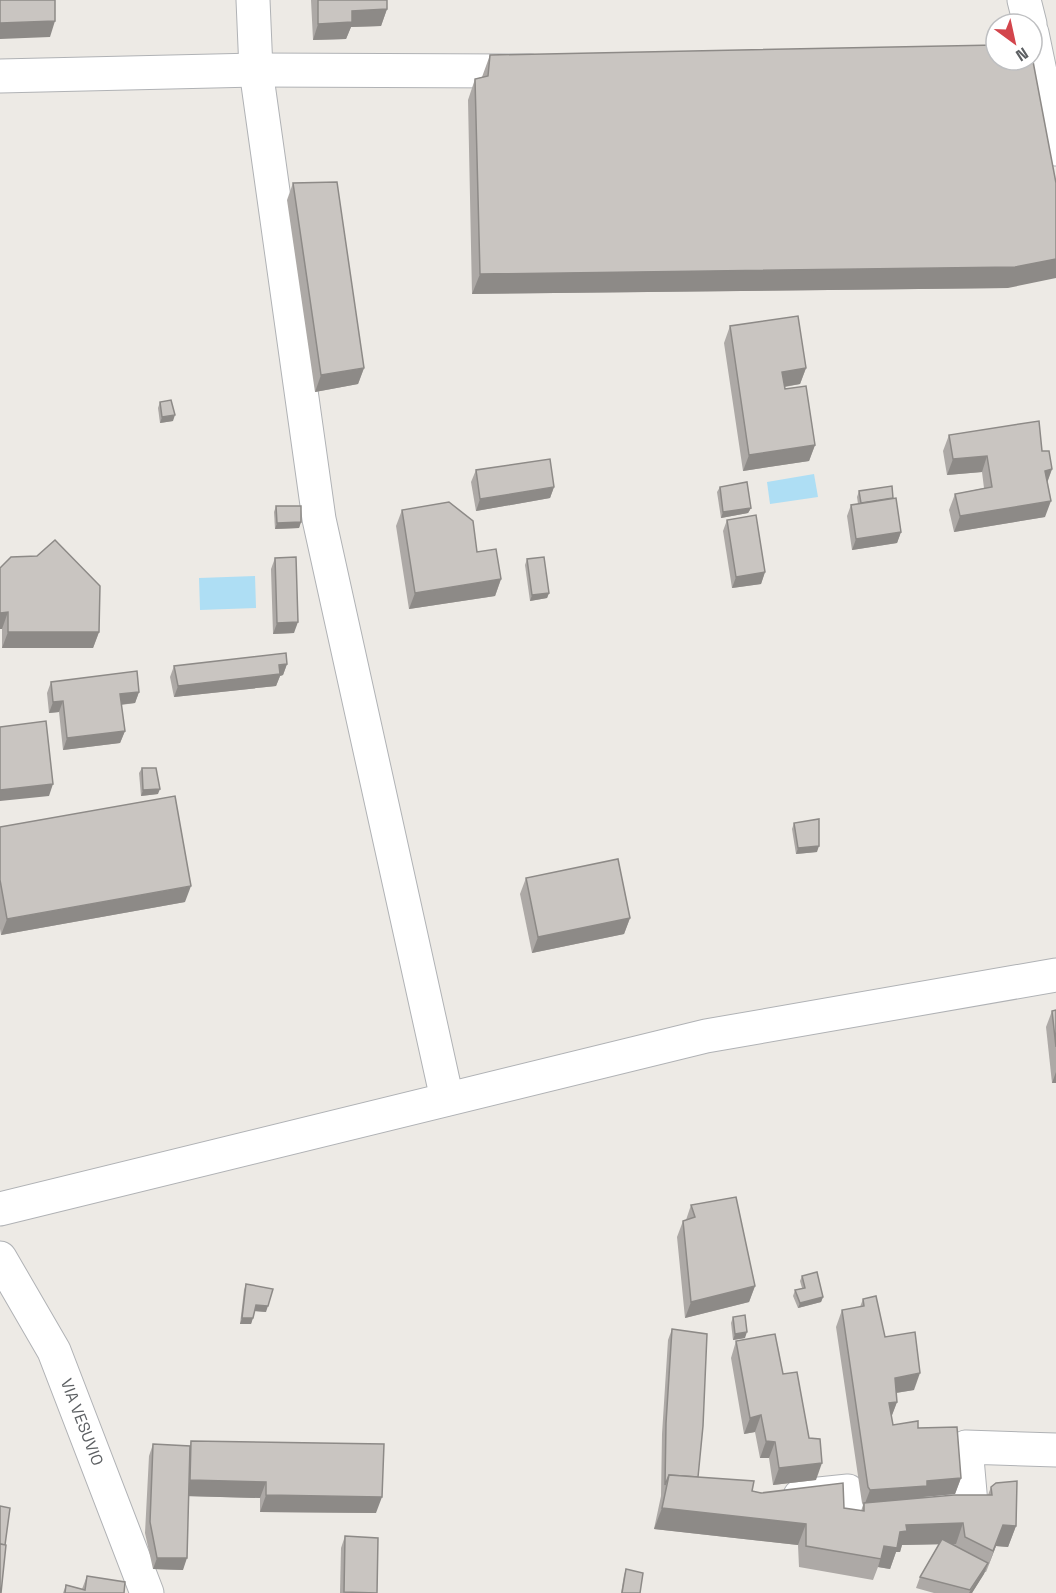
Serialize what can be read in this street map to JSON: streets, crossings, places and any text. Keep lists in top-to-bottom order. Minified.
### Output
{"streets":{"street":["VIA VESUVIO"]},"north":"bottom right"}
